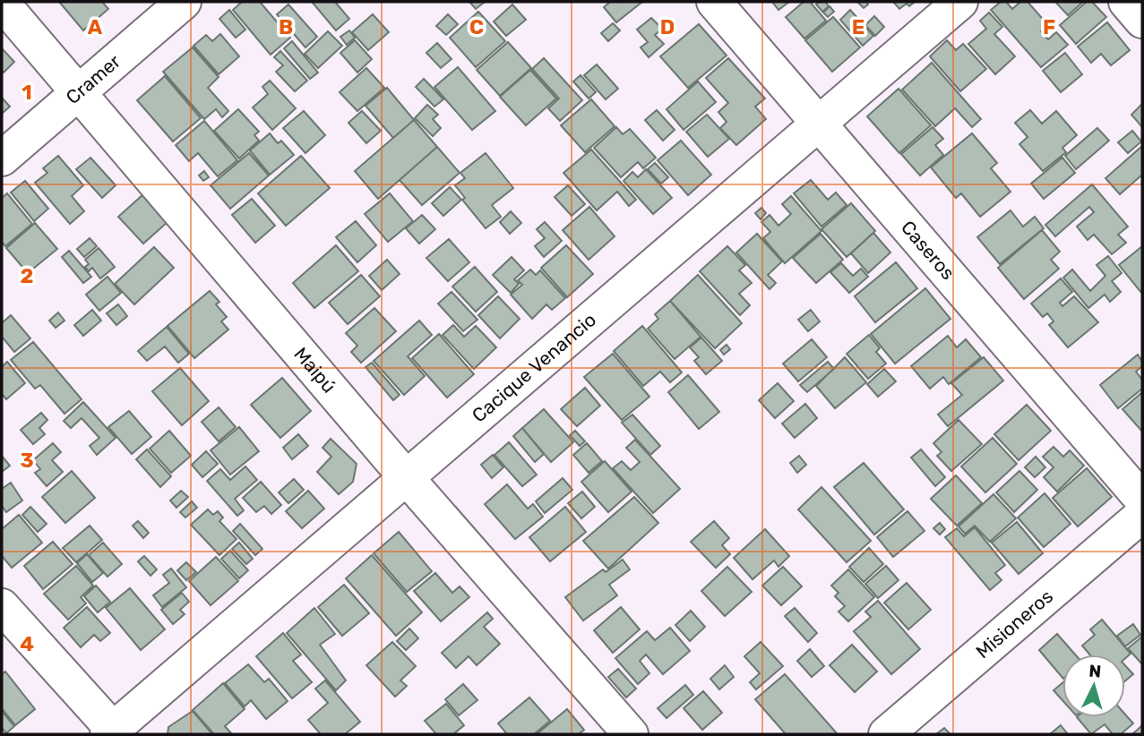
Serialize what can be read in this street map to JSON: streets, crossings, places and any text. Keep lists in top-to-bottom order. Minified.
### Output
{"streets":{"street":["Cramer","Caseros","Cacique Venancio","Maipú","Misioneros"]},"crossings":[["Cramer","Maipú"],["Caseros","Cacique Venancio"],["Cacique Venancio","Maipú"]],"north":"top","grid":{"columns":["A","B","C","D","E","F"],"rows":["1","2","3","4"]}}
